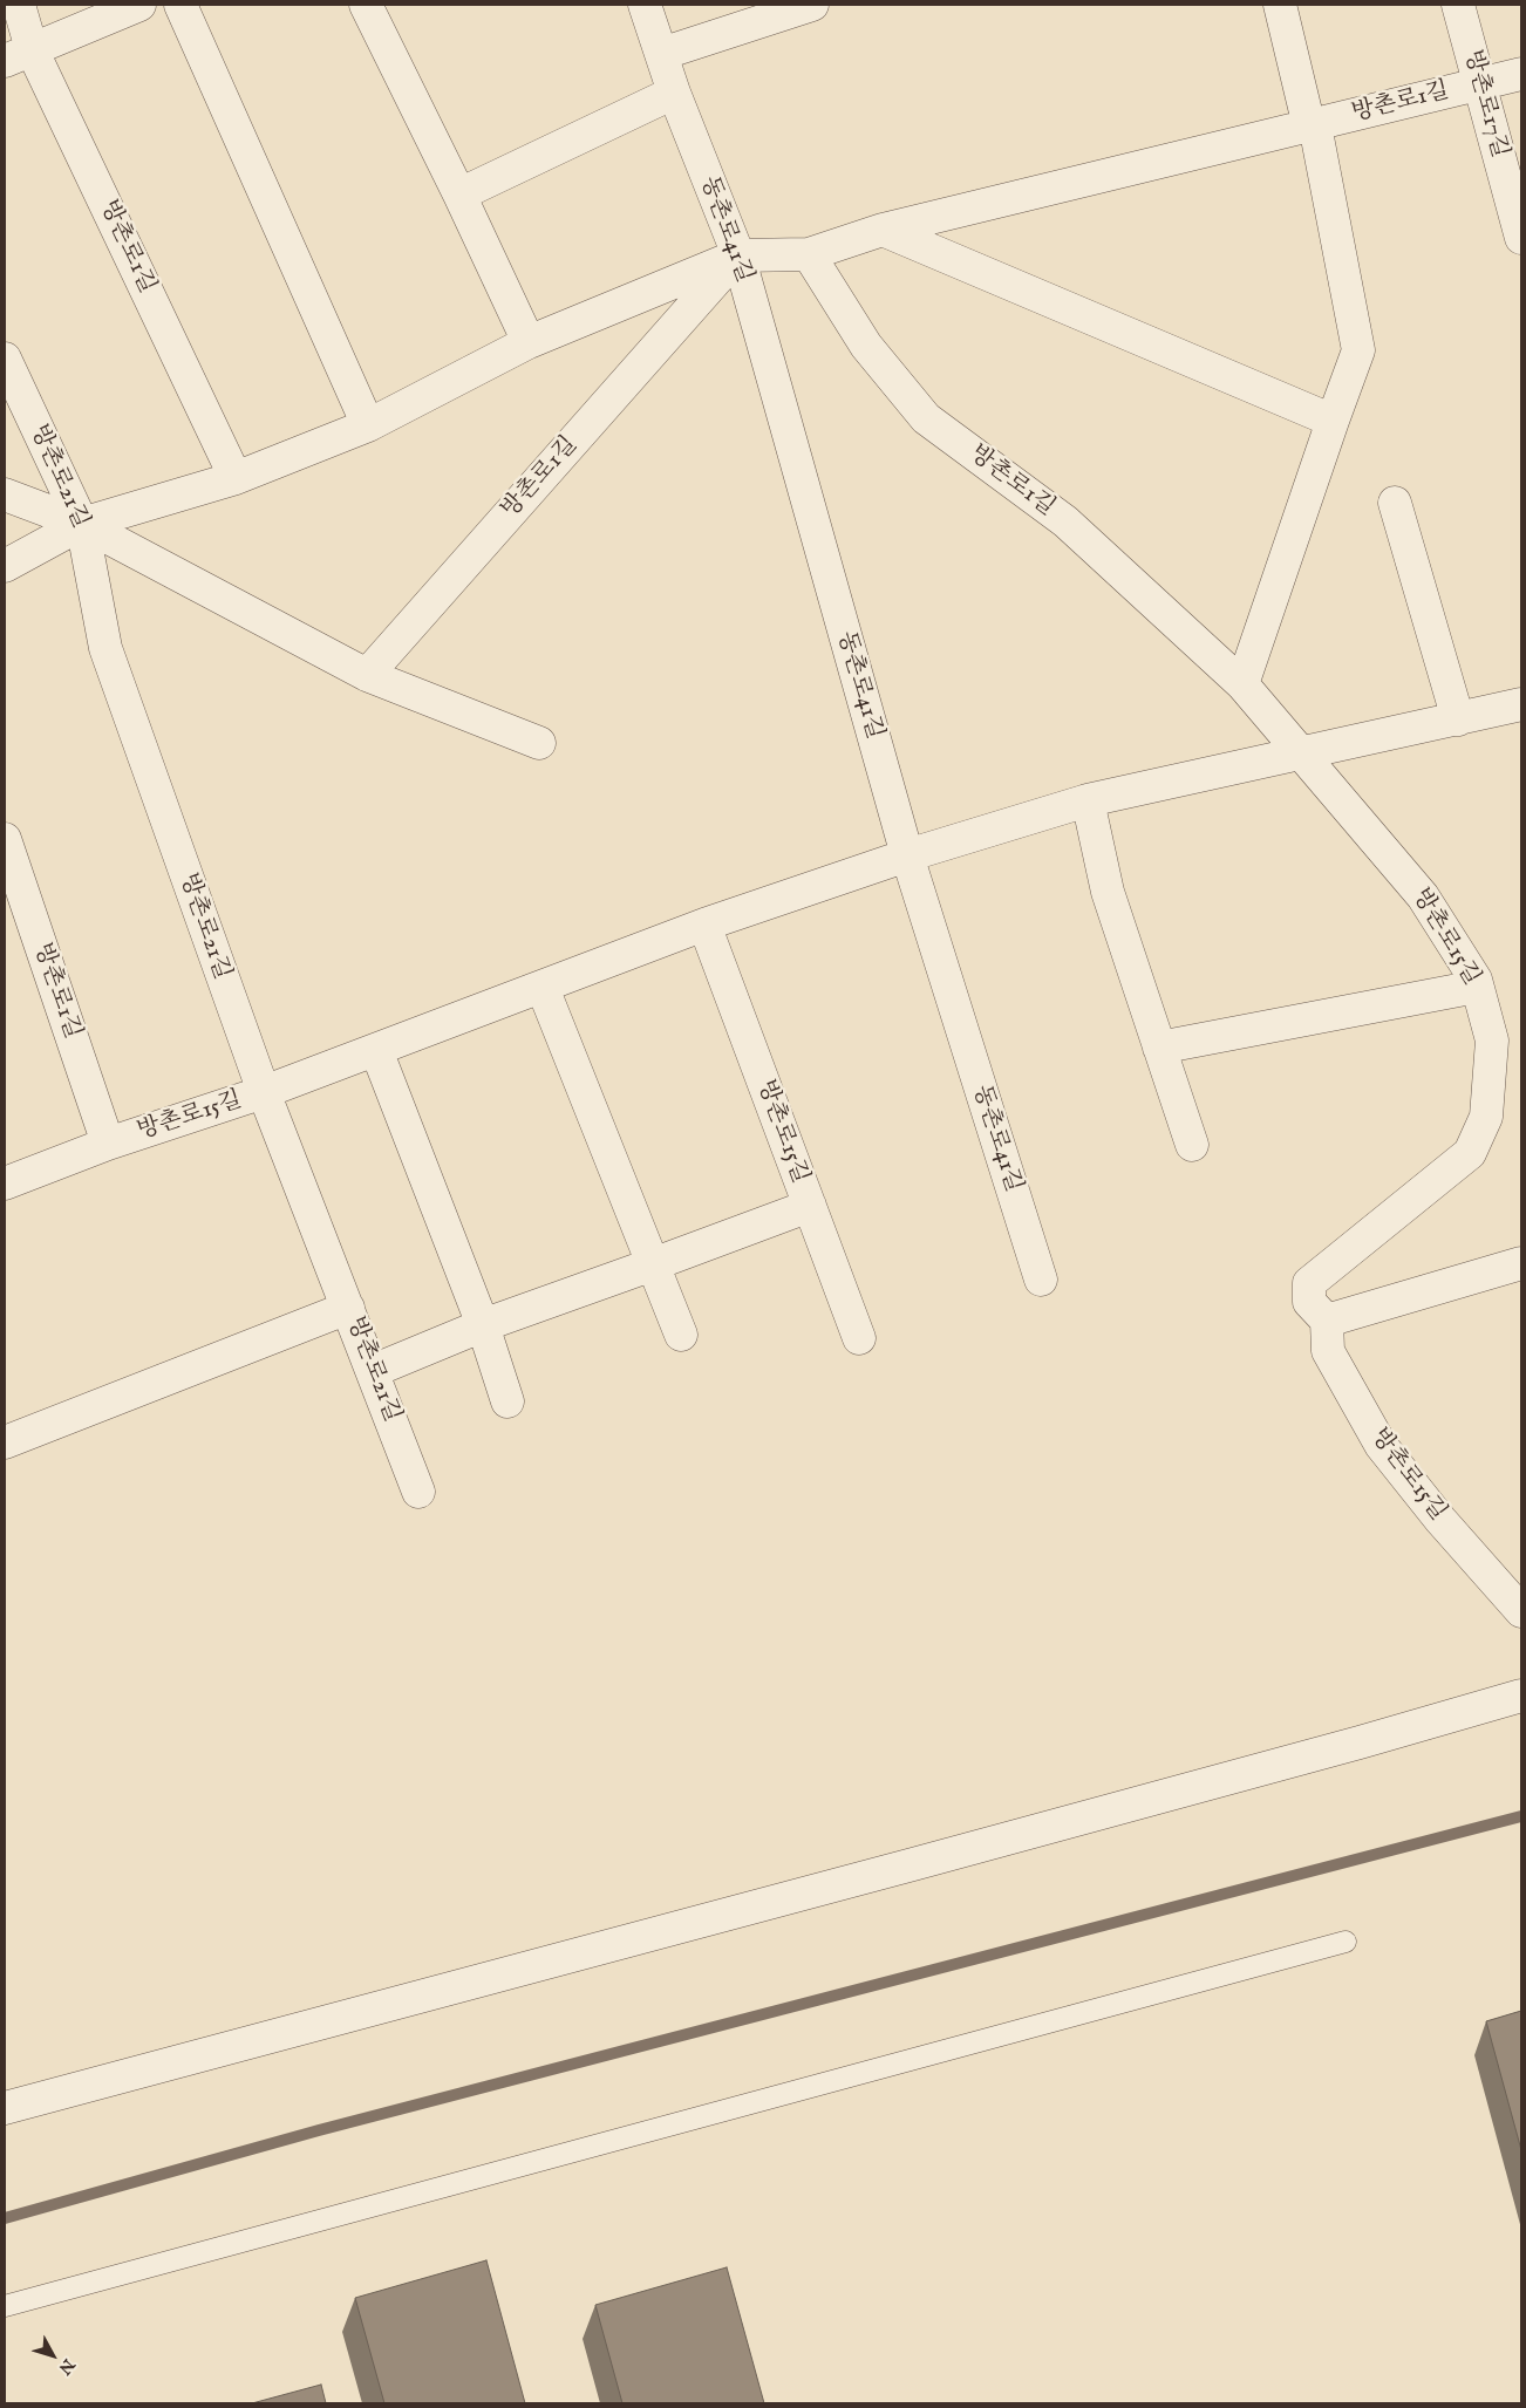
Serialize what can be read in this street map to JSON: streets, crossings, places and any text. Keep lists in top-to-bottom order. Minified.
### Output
{"streets":{"street":["방촌로1길","방촌로17길","동촌로41길","방촌로21길","방촌로15길"]},"crossings":[["방촌로1길","방촌로17길"],["방촌로1길","동촌로41길"],["방촌로1길","방촌로21길"],["방촌로1길","방촌로15길"],["동촌로41길","방촌로15길"],["방촌로21길","방촌로15길"]],"north":"bottom right"}
